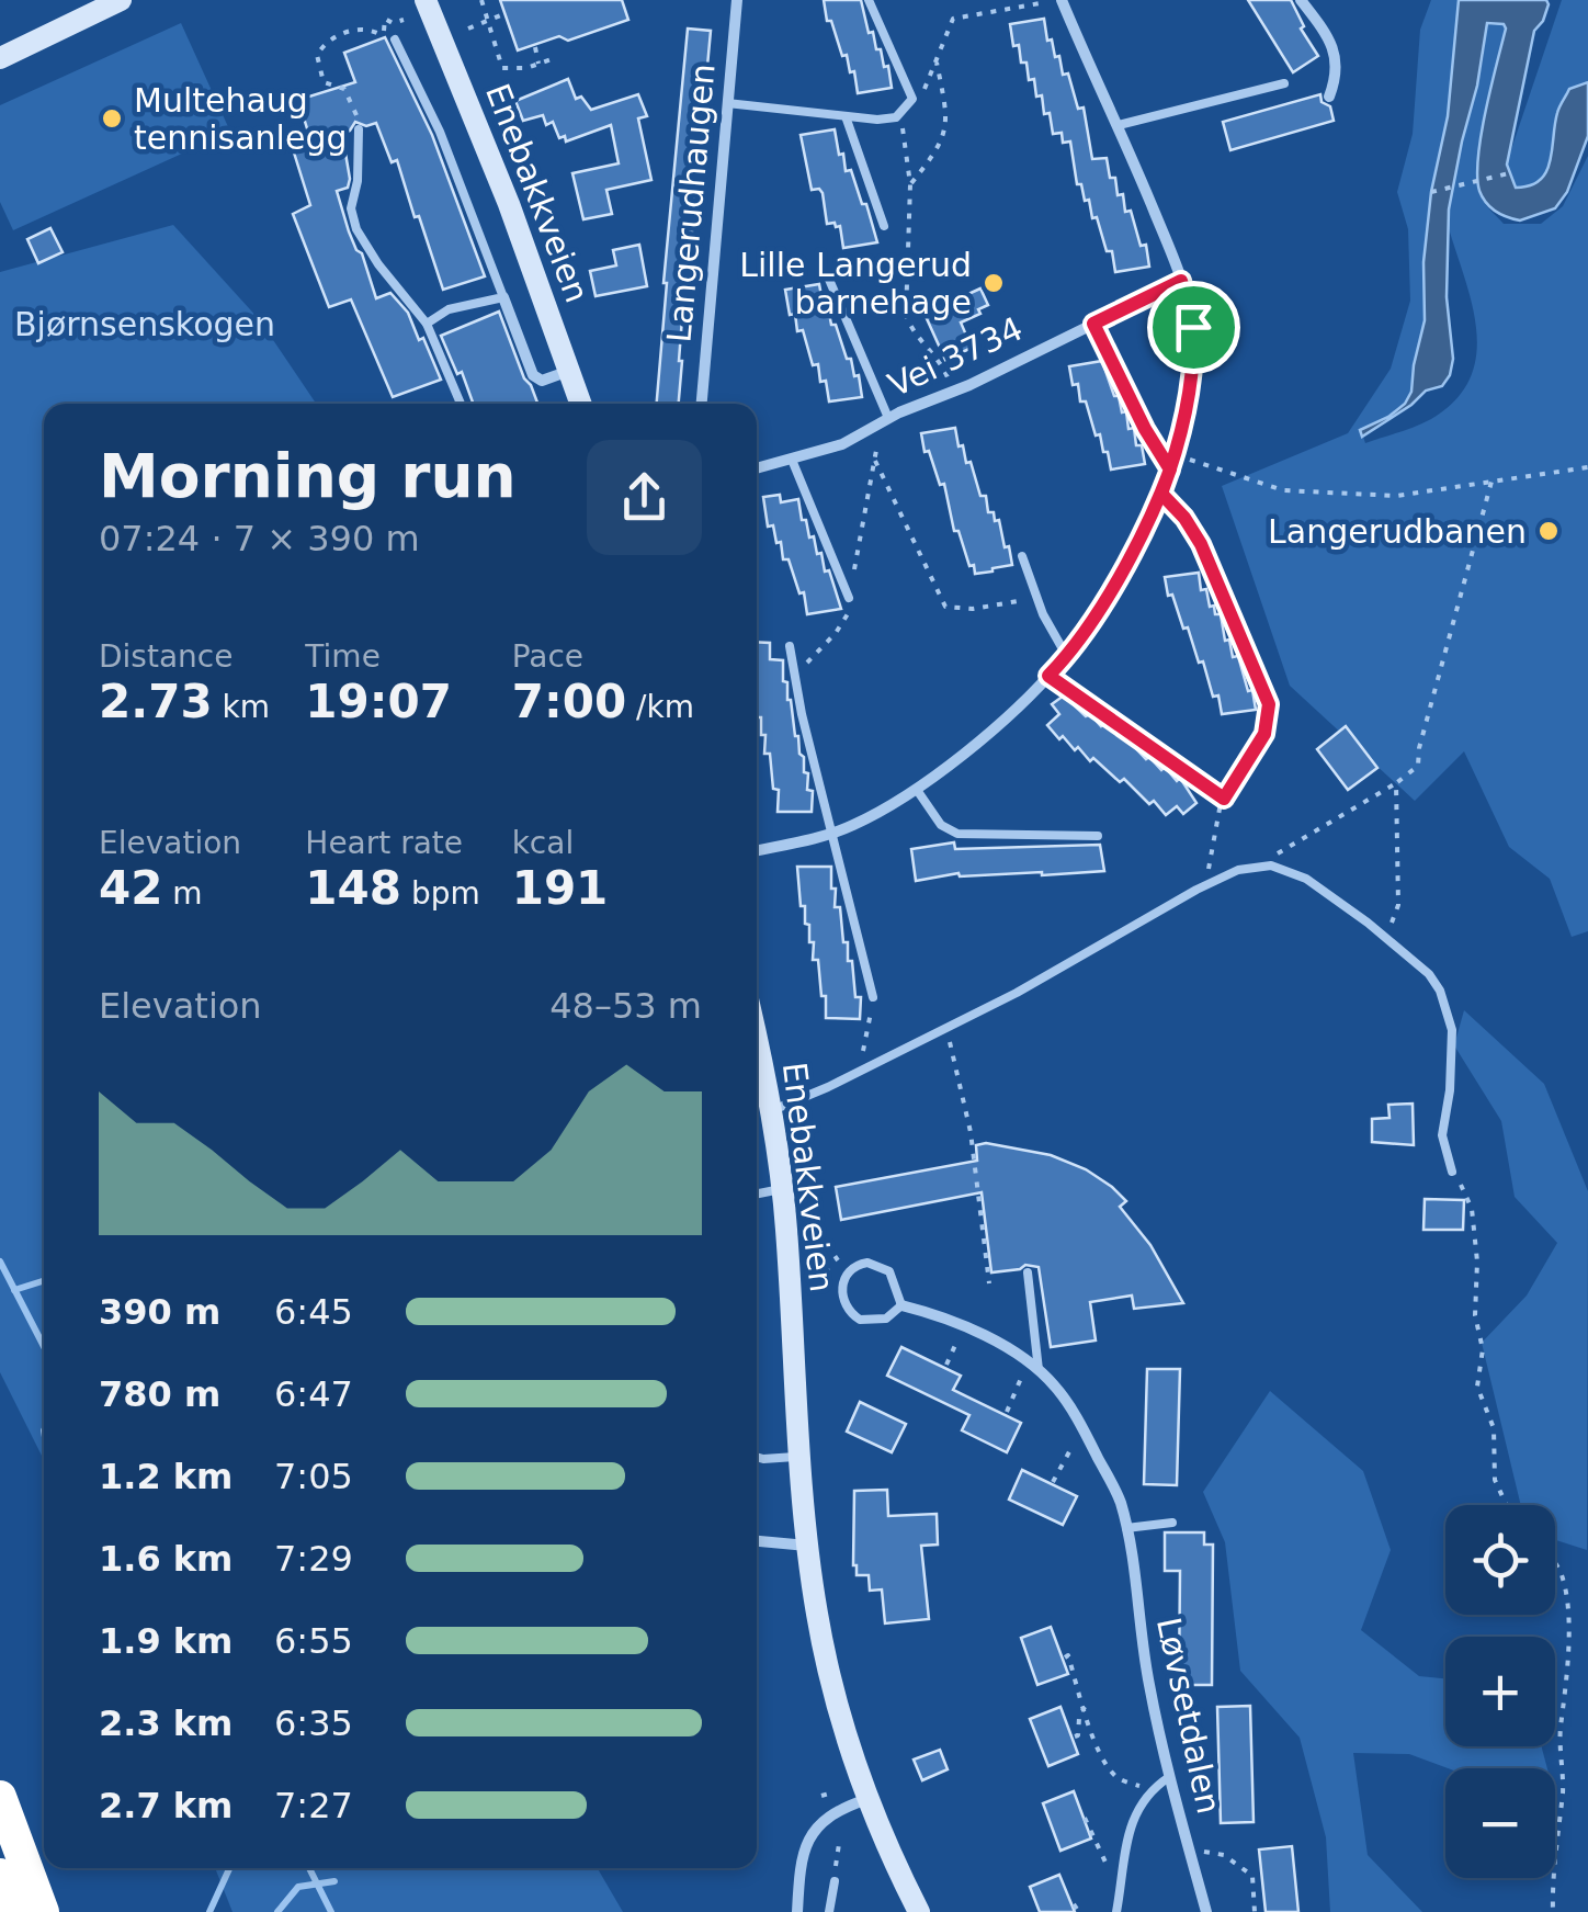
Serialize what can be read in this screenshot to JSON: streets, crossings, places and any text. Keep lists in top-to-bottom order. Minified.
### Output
{"streets":{"main road":["Enebakkveien"],"street":["Langerudhaugen","Vei 3734","Løvsetdalen"]},"parks":["Bjørnsenskogen"],"places":["Multehaug tennisanlegg","Lille Langerud barnehage","Langerudbanen"],"page":{"heading":["Morning run","07:24 · 7 × 390 m"],"stats":[["Distance","2.73 km"],["Time","19:07"],["Pace","7:00 /km"],["Elevation","42 m"],["Heart rate","148 bpm"],["kcal","191"]],"chart":["Elevation","48–53 m"],"list":[{"name":"390 m","note":"6:45"},{"name":"780 m","note":"6:47"},{"name":"1.2 km","note":"7:05"},{"name":"1.6 km","note":"7:29"},{"name":"1.9 km","note":"6:55"},{"name":"2.3 km","note":"6:35"},{"name":"2.7 km","note":"7:27"}],"map_buttons":["+","−"]}}
